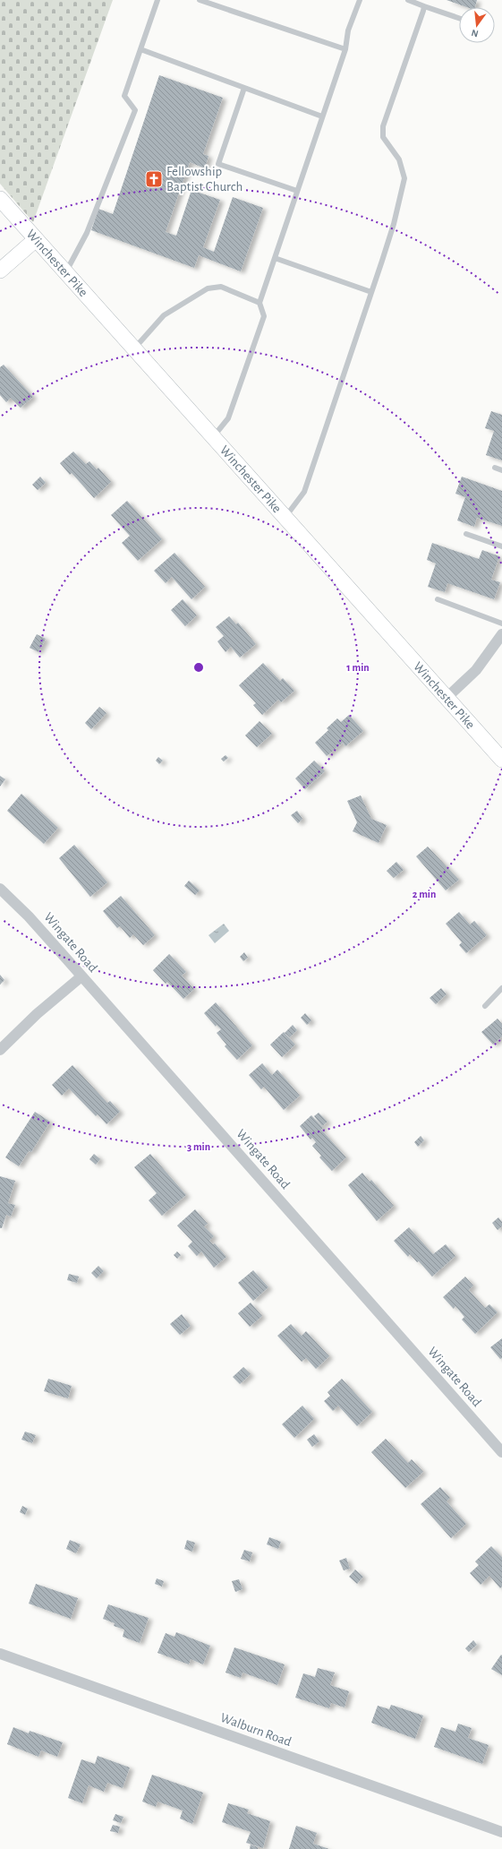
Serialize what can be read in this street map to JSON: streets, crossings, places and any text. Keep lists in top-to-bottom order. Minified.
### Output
{"streets":{"main road":["Winchester Pike"],"street":["Wingate Road","Walburn Road"]},"places":{"church":["Fellowship Baptist Church"]},"north":"bottom","rings":["1 min","2 min","3 min"]}
